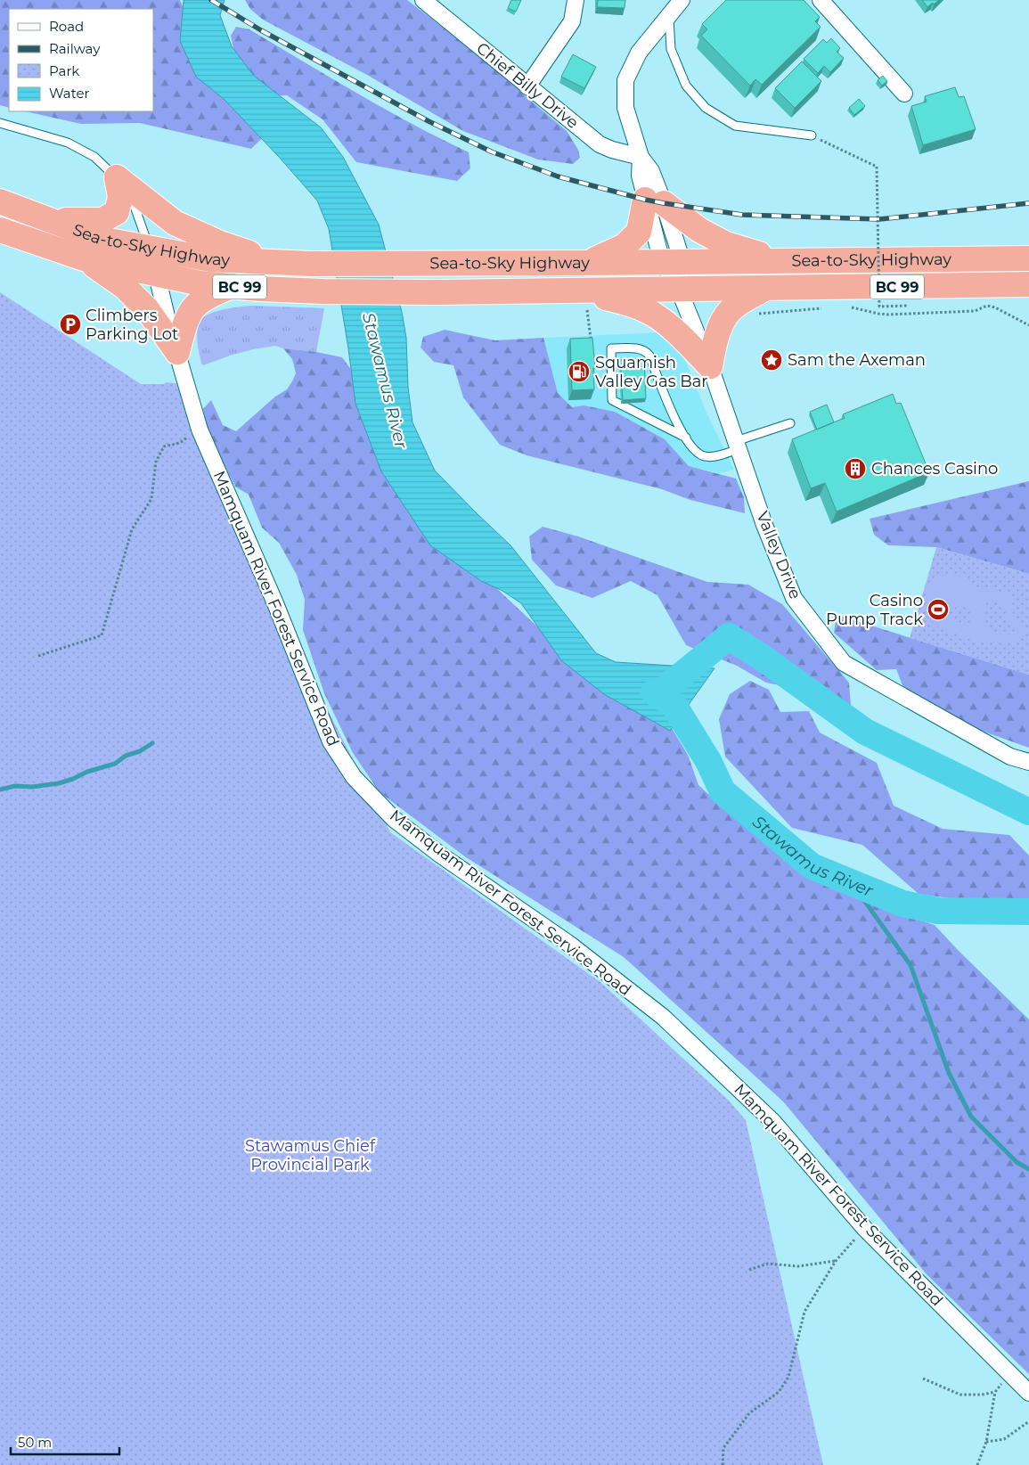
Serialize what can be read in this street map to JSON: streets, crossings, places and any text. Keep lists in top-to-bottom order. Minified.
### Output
{"streets":{"highway":["Sea-to-Sky Highway","BC 99"],"street":["Chief Billy Drive","Valley Drive","Mamquam River Forest Service Road"]},"crossings":[["Sea-to-Sky Highway","Valley Drive"],["Sea-to-Sky Highway","Mamquam River Forest Service Road"]],"water":["Stawamus River"],"parks":["Stawamus Chief Provincial Park"],"places":{"parking":["Climbers Parking Lot"],"place":["Sam the Axeman"],"fuel station":["Squamish Valley Gas Bar"],"building":["Chances Casino"],"sports":["Casino Pump Track"]},"legend":["Road","Railway","Park","Water"],"scale_bar":"50 m"}
